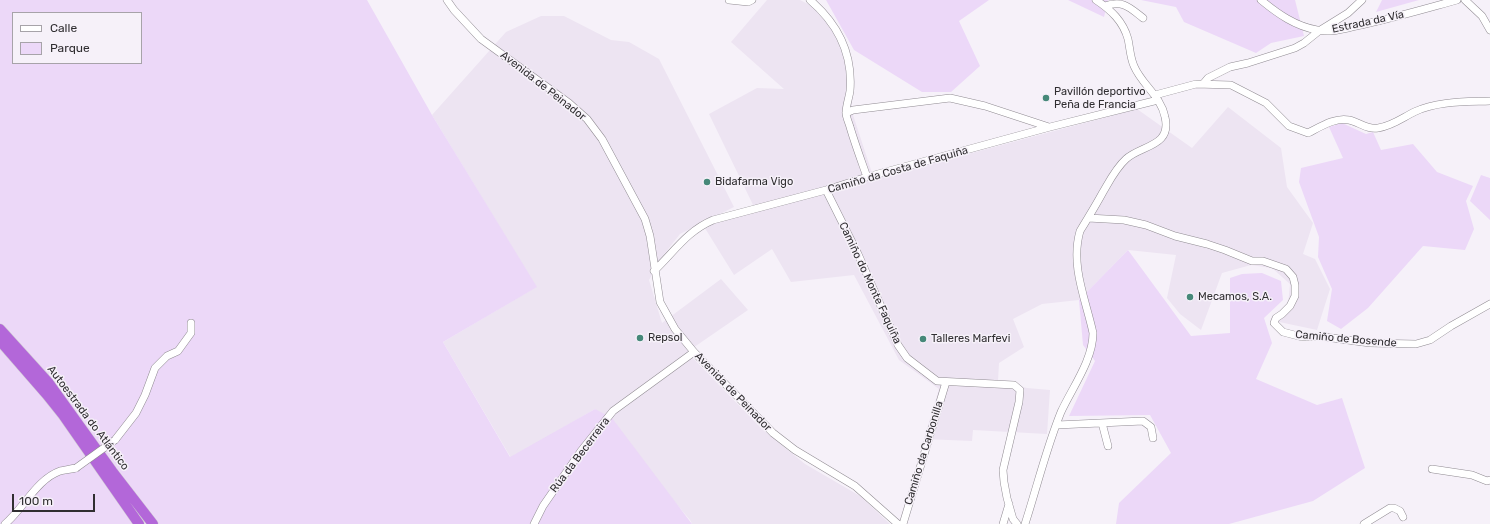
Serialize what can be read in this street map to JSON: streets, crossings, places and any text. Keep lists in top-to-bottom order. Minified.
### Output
{"streets":{"highway":["Autoestrada do Atlántico"],"street":["Estrada da Vía","Avenida de Peinador","Camiño da Costa de Faquiña","Camiño do Monte Faquiña","Camiño de Bosende","Camiño da Carbonilla","Rúa da Becerreira"]},"crossings":[["Avenida de Peinador","Camiño da Costa de Faquiña"],["Avenida de Peinador","Rúa da Becerreira"],["Camiño da Costa de Faquiña","Camiño do Monte Faquiña"],["Camiño do Monte Faquiña","Camiño da Carbonilla"]],"places":["Pavillón deportivo Peña de Francia","Bidafarma Vigo","Mecamos, S.A.","Repsol","Talleres Marfevi"],"legend":["Calle","Parque"],"scale_bar":"100 m"}
